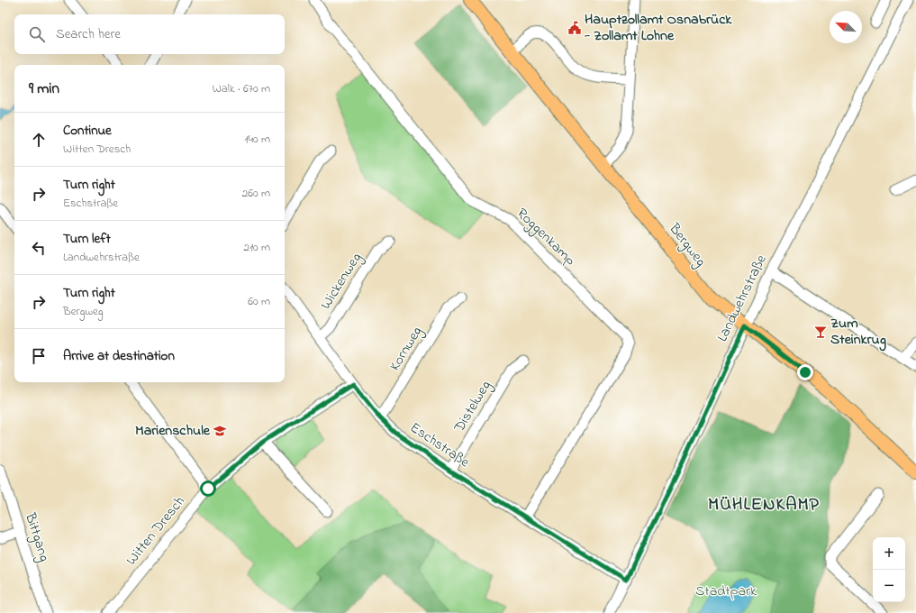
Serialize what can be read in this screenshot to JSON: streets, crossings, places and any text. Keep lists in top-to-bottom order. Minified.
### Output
{"streets":{"main road":["Bergweg"],"street":["Roggenkamp","Wickenweg","Landwehrstraße","Kornweg","Distelweg","Eschstraße","Witten Dresch","Bittgang"]},"crossings":[["Roggenkamp","Eschstraße"],["Bergweg","Landwehrstraße"],["Wickenweg","Eschstraße"],["Landwehrstraße","Eschstraße"],["Kornweg","Eschstraße"],["Distelweg","Eschstraße"],["Eschstraße","Witten Dresch"]],"districts":["MÜHLENKAMP"],"parks":["Stadtpark"],"places":{"public building":["Hauptzollamt Osnabrück - Zollamt Lohne"],"bar":["Zum Steinkrug"],"school or university":["Marienschule"]},"north":"top left","page":{"search":"Search here","heading":["9 min","Walk · 670 m"],"list":[["Continue","Witten Dresch","140 m"],["Turn right","Eschstraße","260 m"],["Turn left","Landwehrstraße","210 m"],["Turn right","Bergweg","60 m"],"Arrive at destination"],"map_buttons":["+","−"]}}
